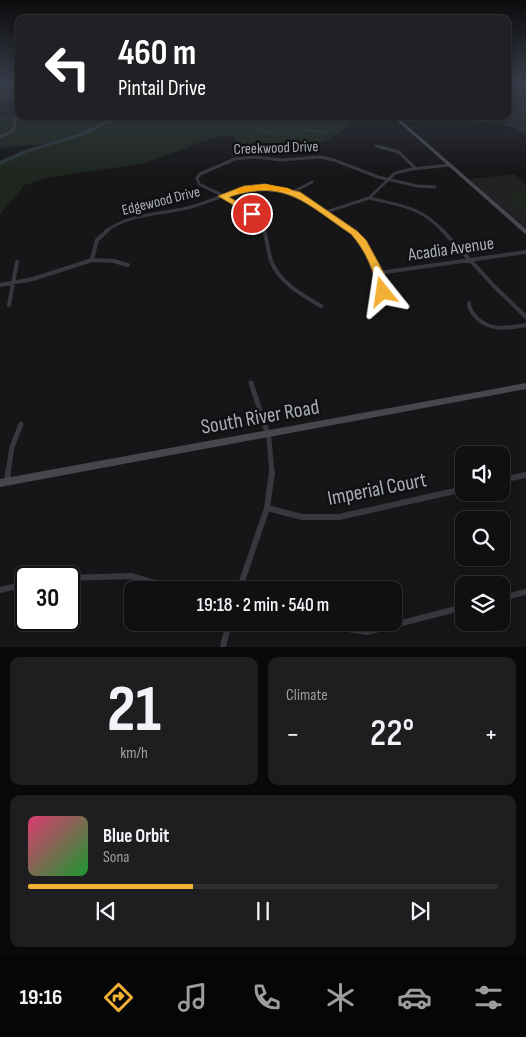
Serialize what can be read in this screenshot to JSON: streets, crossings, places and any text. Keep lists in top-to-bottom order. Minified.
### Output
{"streets":{"street":["Creekwood Drive","Edgewood Drive","Acadia Avenue","South River Road","Imperial Court"]},"crossings":[["Creekwood Drive","Edgewood Drive"],["Edgewood Drive","Acadia Avenue"]],"page":{"turn":["460 m","Pintail Drive"],"limit":"30","trip":"19:18 · 2 min · 540 m","tile":[["21","km/h"],"Climate"],"heat":["−","22°","+"],"song":["Blue Orbit","Sona"],"tabs":"19:16"}}
